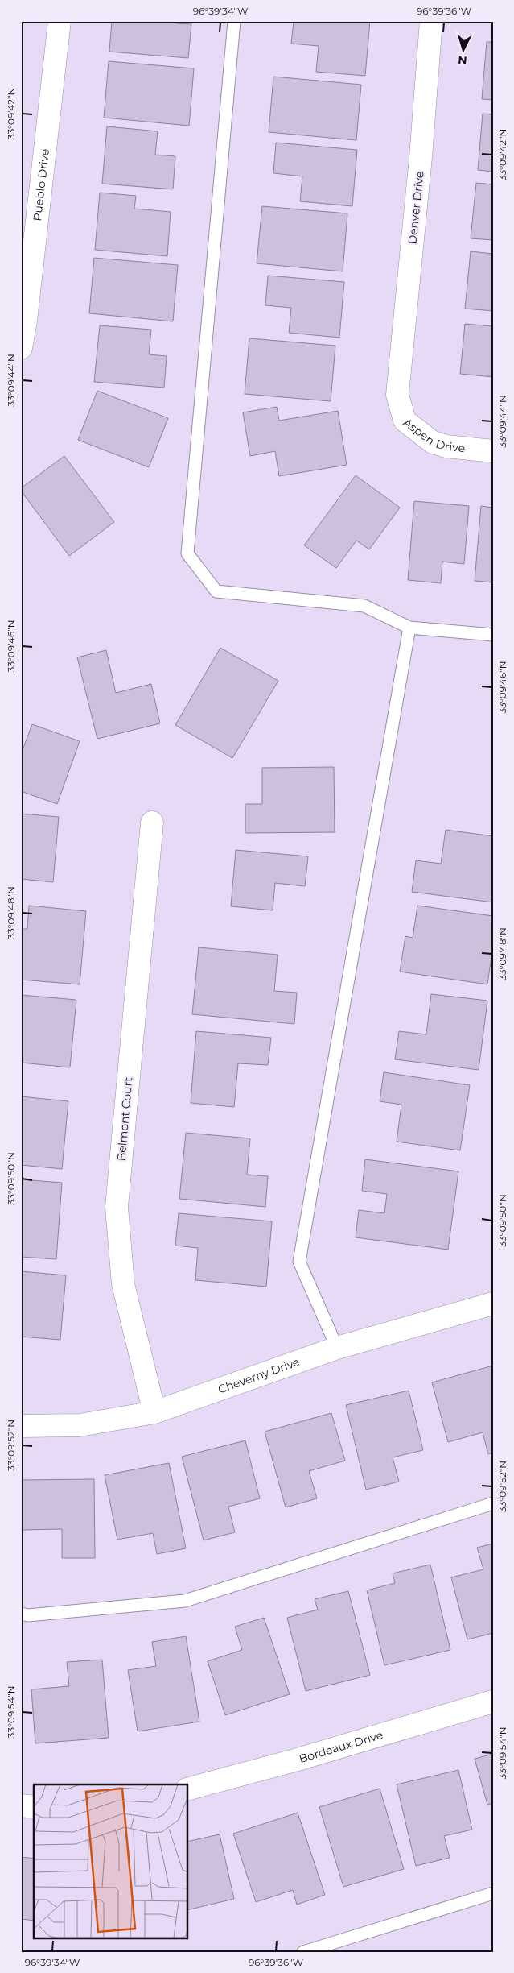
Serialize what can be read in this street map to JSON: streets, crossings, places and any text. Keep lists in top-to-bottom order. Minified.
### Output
{"streets":{"street":["Pueblo Drive","Denver Drive","Aspen Drive","Belmont Court","Cheverny Drive","Bordeaux Drive"]},"crossings":[["Denver Drive","Aspen Drive"],["Belmont Court","Cheverny Drive"]],"north":"bottom","coordinates":["96°39'34\"W","96°39'36\"W","33°09'42\"N","33°09'44\"N","33°09'46\"N","33°09'48\"N","33°09'50\"N","33°09'52\"N","33°09'54\"N"]}
